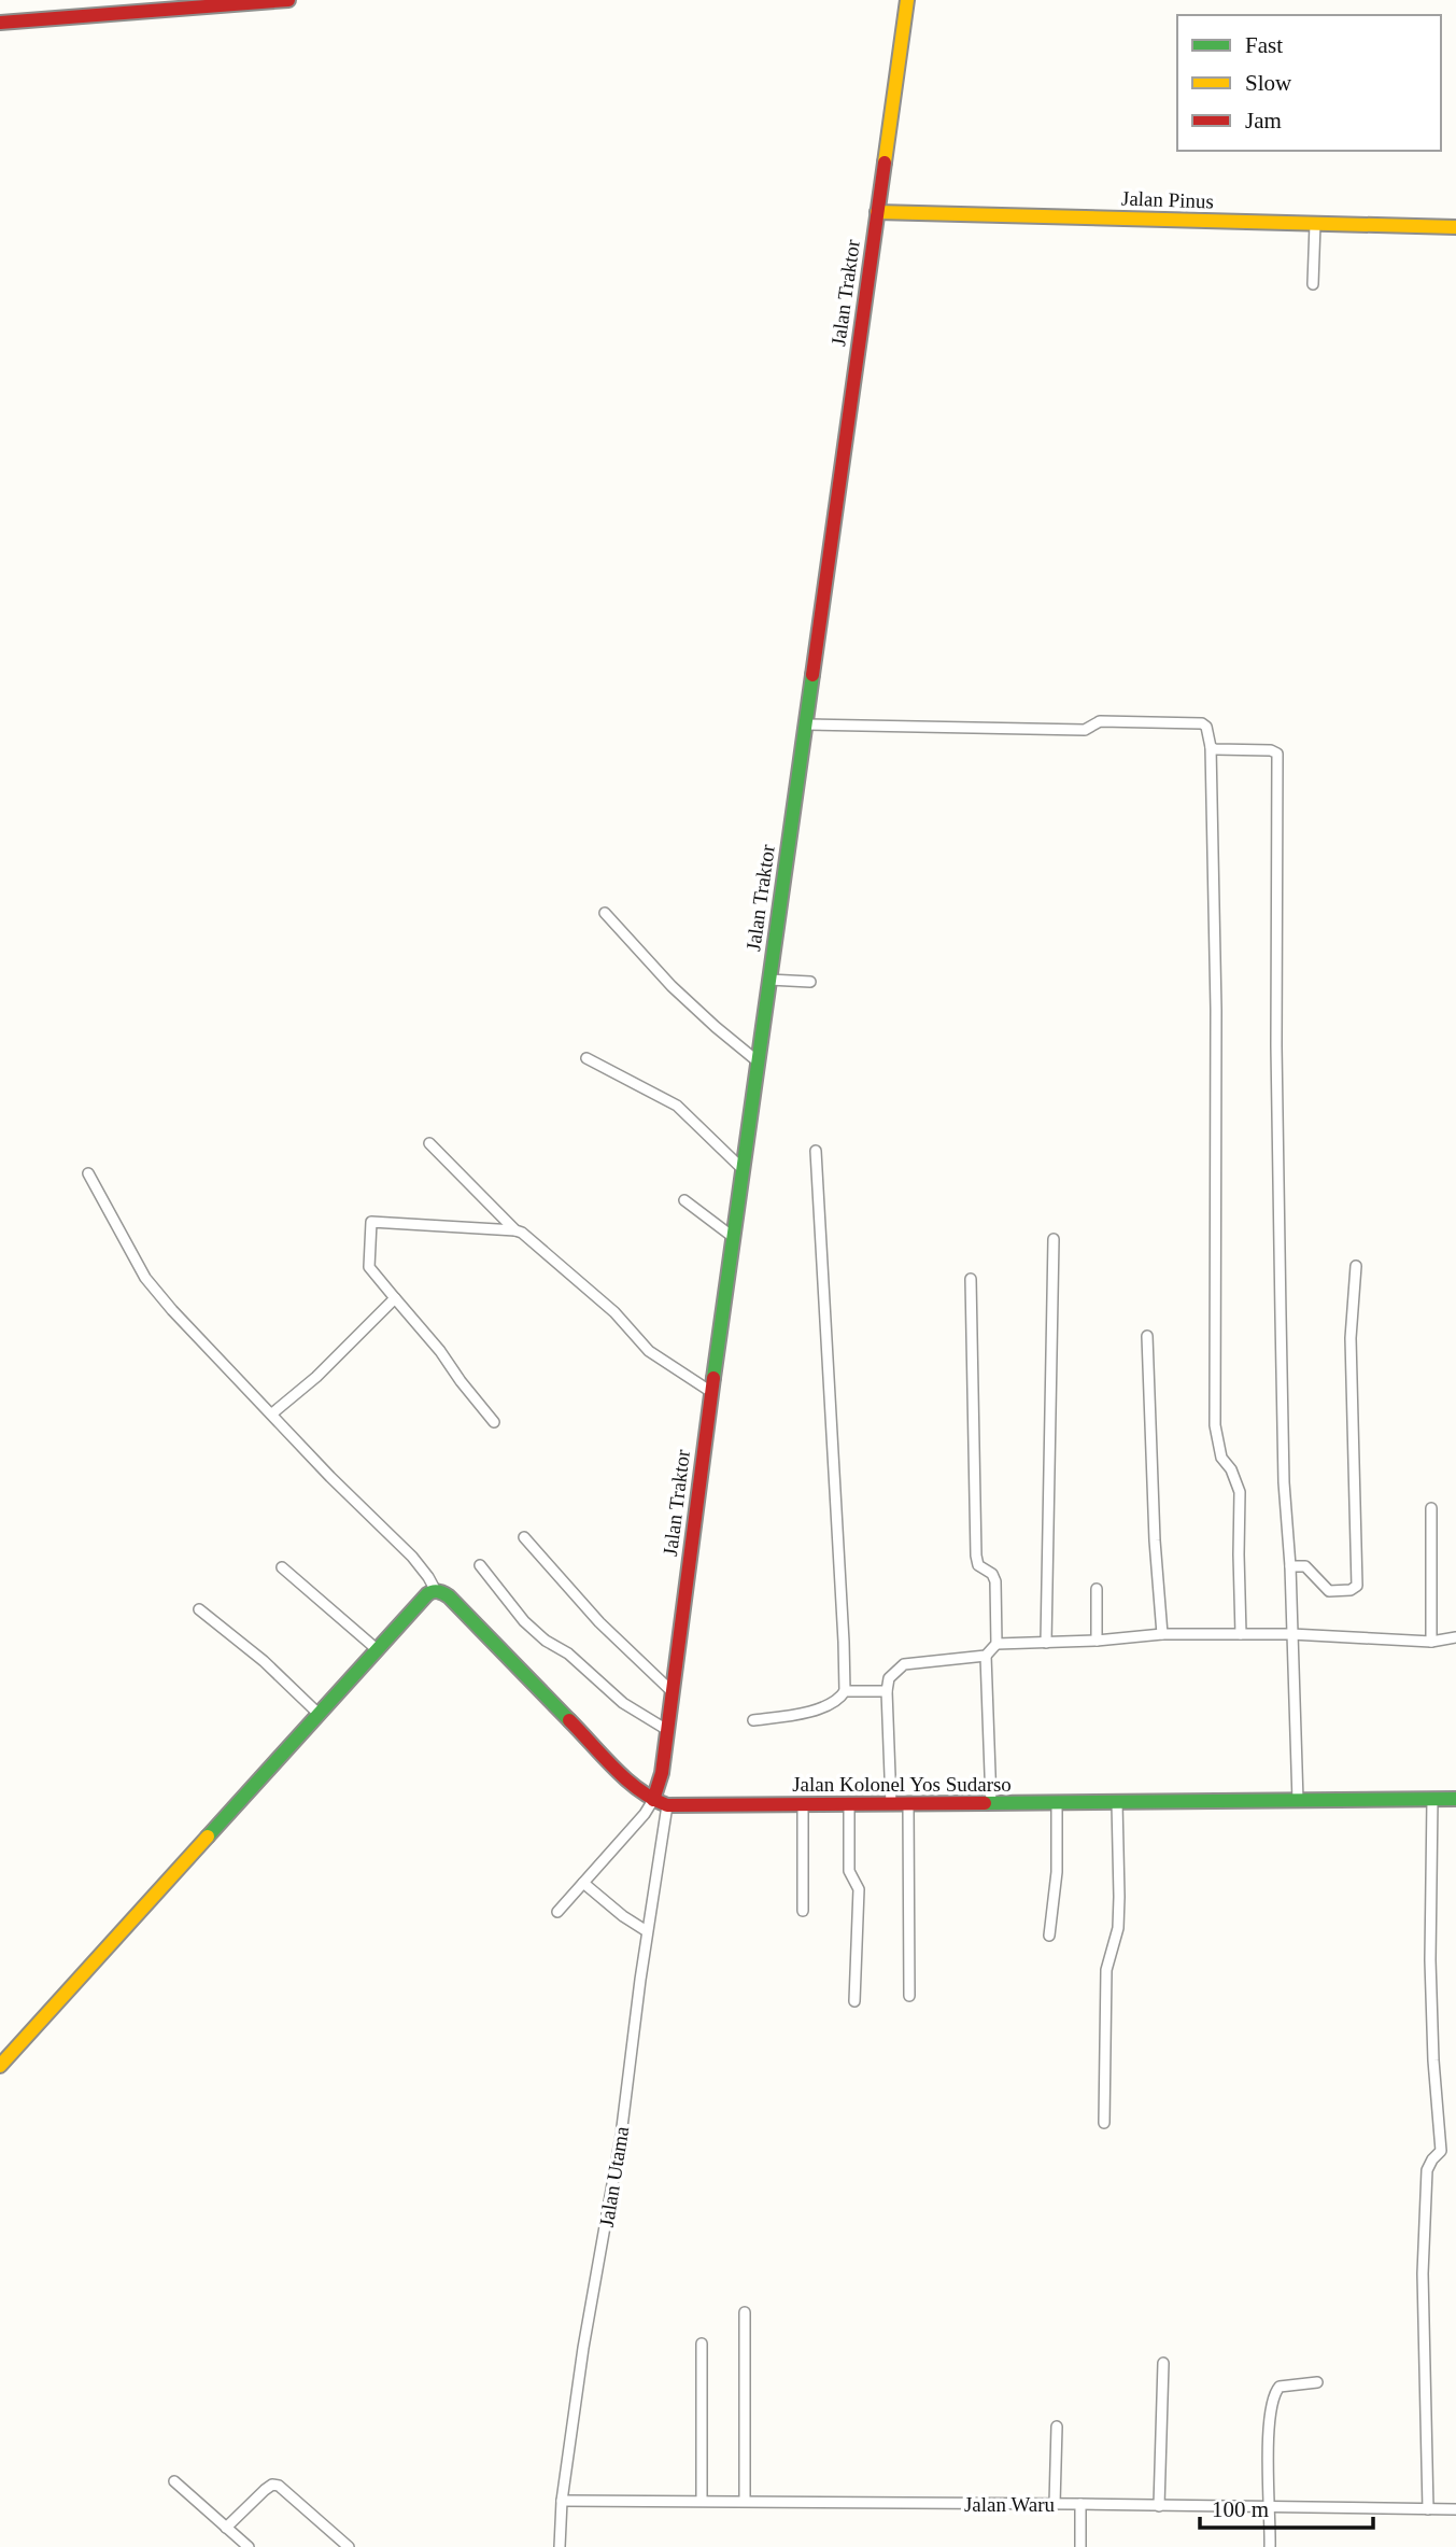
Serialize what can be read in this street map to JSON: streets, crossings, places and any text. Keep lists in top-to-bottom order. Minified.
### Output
{"streets":{"street":["Jalan Pinus","Jalan Traktor","Jalan Kolonel Yos Sudarso","Jalan Utama","Jalan Waru"]},"crossings":[["Jalan Pinus","Jalan Traktor"],["Jalan Traktor","Jalan Kolonel Yos Sudarso"],["Jalan Traktor","Jalan Utama"],["Jalan Kolonel Yos Sudarso","Jalan Utama"],["Jalan Utama","Jalan Waru"]],"legend":["Fast","Slow","Jam"],"scale_bar":"100 m"}
